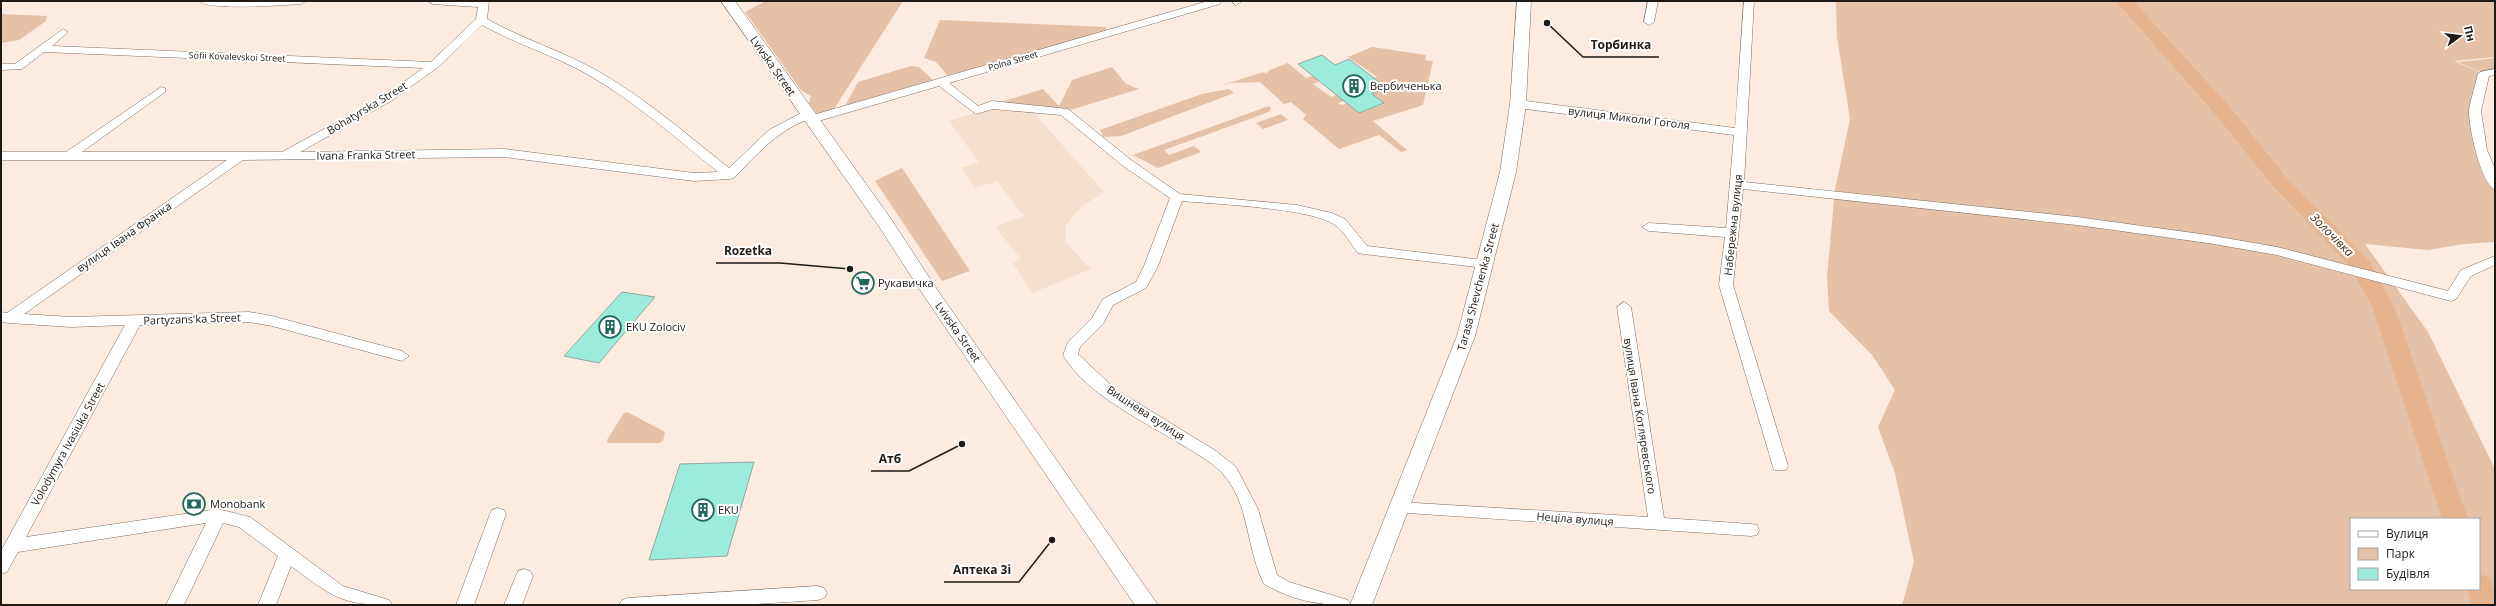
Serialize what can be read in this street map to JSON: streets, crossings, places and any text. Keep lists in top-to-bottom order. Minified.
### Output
{"streets":{"main road":["Lvivska Street","Tarasa Shevchenka Street"],"street":["Sofii Kovalevskoi Street","Polna Street","Bohatyrska Street","вулиця Миколи Гоголя","Ivana Franka Street","Набережна вулиця","вулиця Івана Франка","Partyzansʹka Street","Вишнева вулиця","вулиця Івана Котляревського","Volodymyra Ivasiuka Street","Неціла вулиця"]},"crossings":[["Sofii Kovalevskoi Street","Bohatyrska Street"],["Polna Street","Lvivska Street"],["Polna Street","Ivana Franka Street"],["Bohatyrska Street","Ivana Franka Street"],["вулиця Миколи Гоголя","Набережна вулиця"],["вулиця Миколи Гоголя","Tarasa Shevchenka Street"],["Ivana Franka Street","вулиця Івана Франка"],["вулиця Івана Франка","Partyzansʹka Street"],["Tarasa Shevchenka Street","Неціла вулиця"],["Partyzansʹka Street","Volodymyra Ivasiuka Street"],["вулиця Івана Котляревського","Неціла вулиця"]],"water":["Золочівка"],"places":{"other":["Торбинка","Rozetka","Атб","Аптека 3і"],"building":["Вербиченька","EKU Zolociv","EKU"],"supermarket":["Рукавичка"],"bank":["Monobank"]},"legend":["Вулиця","Парк","Будівля"],"north":"right"}
